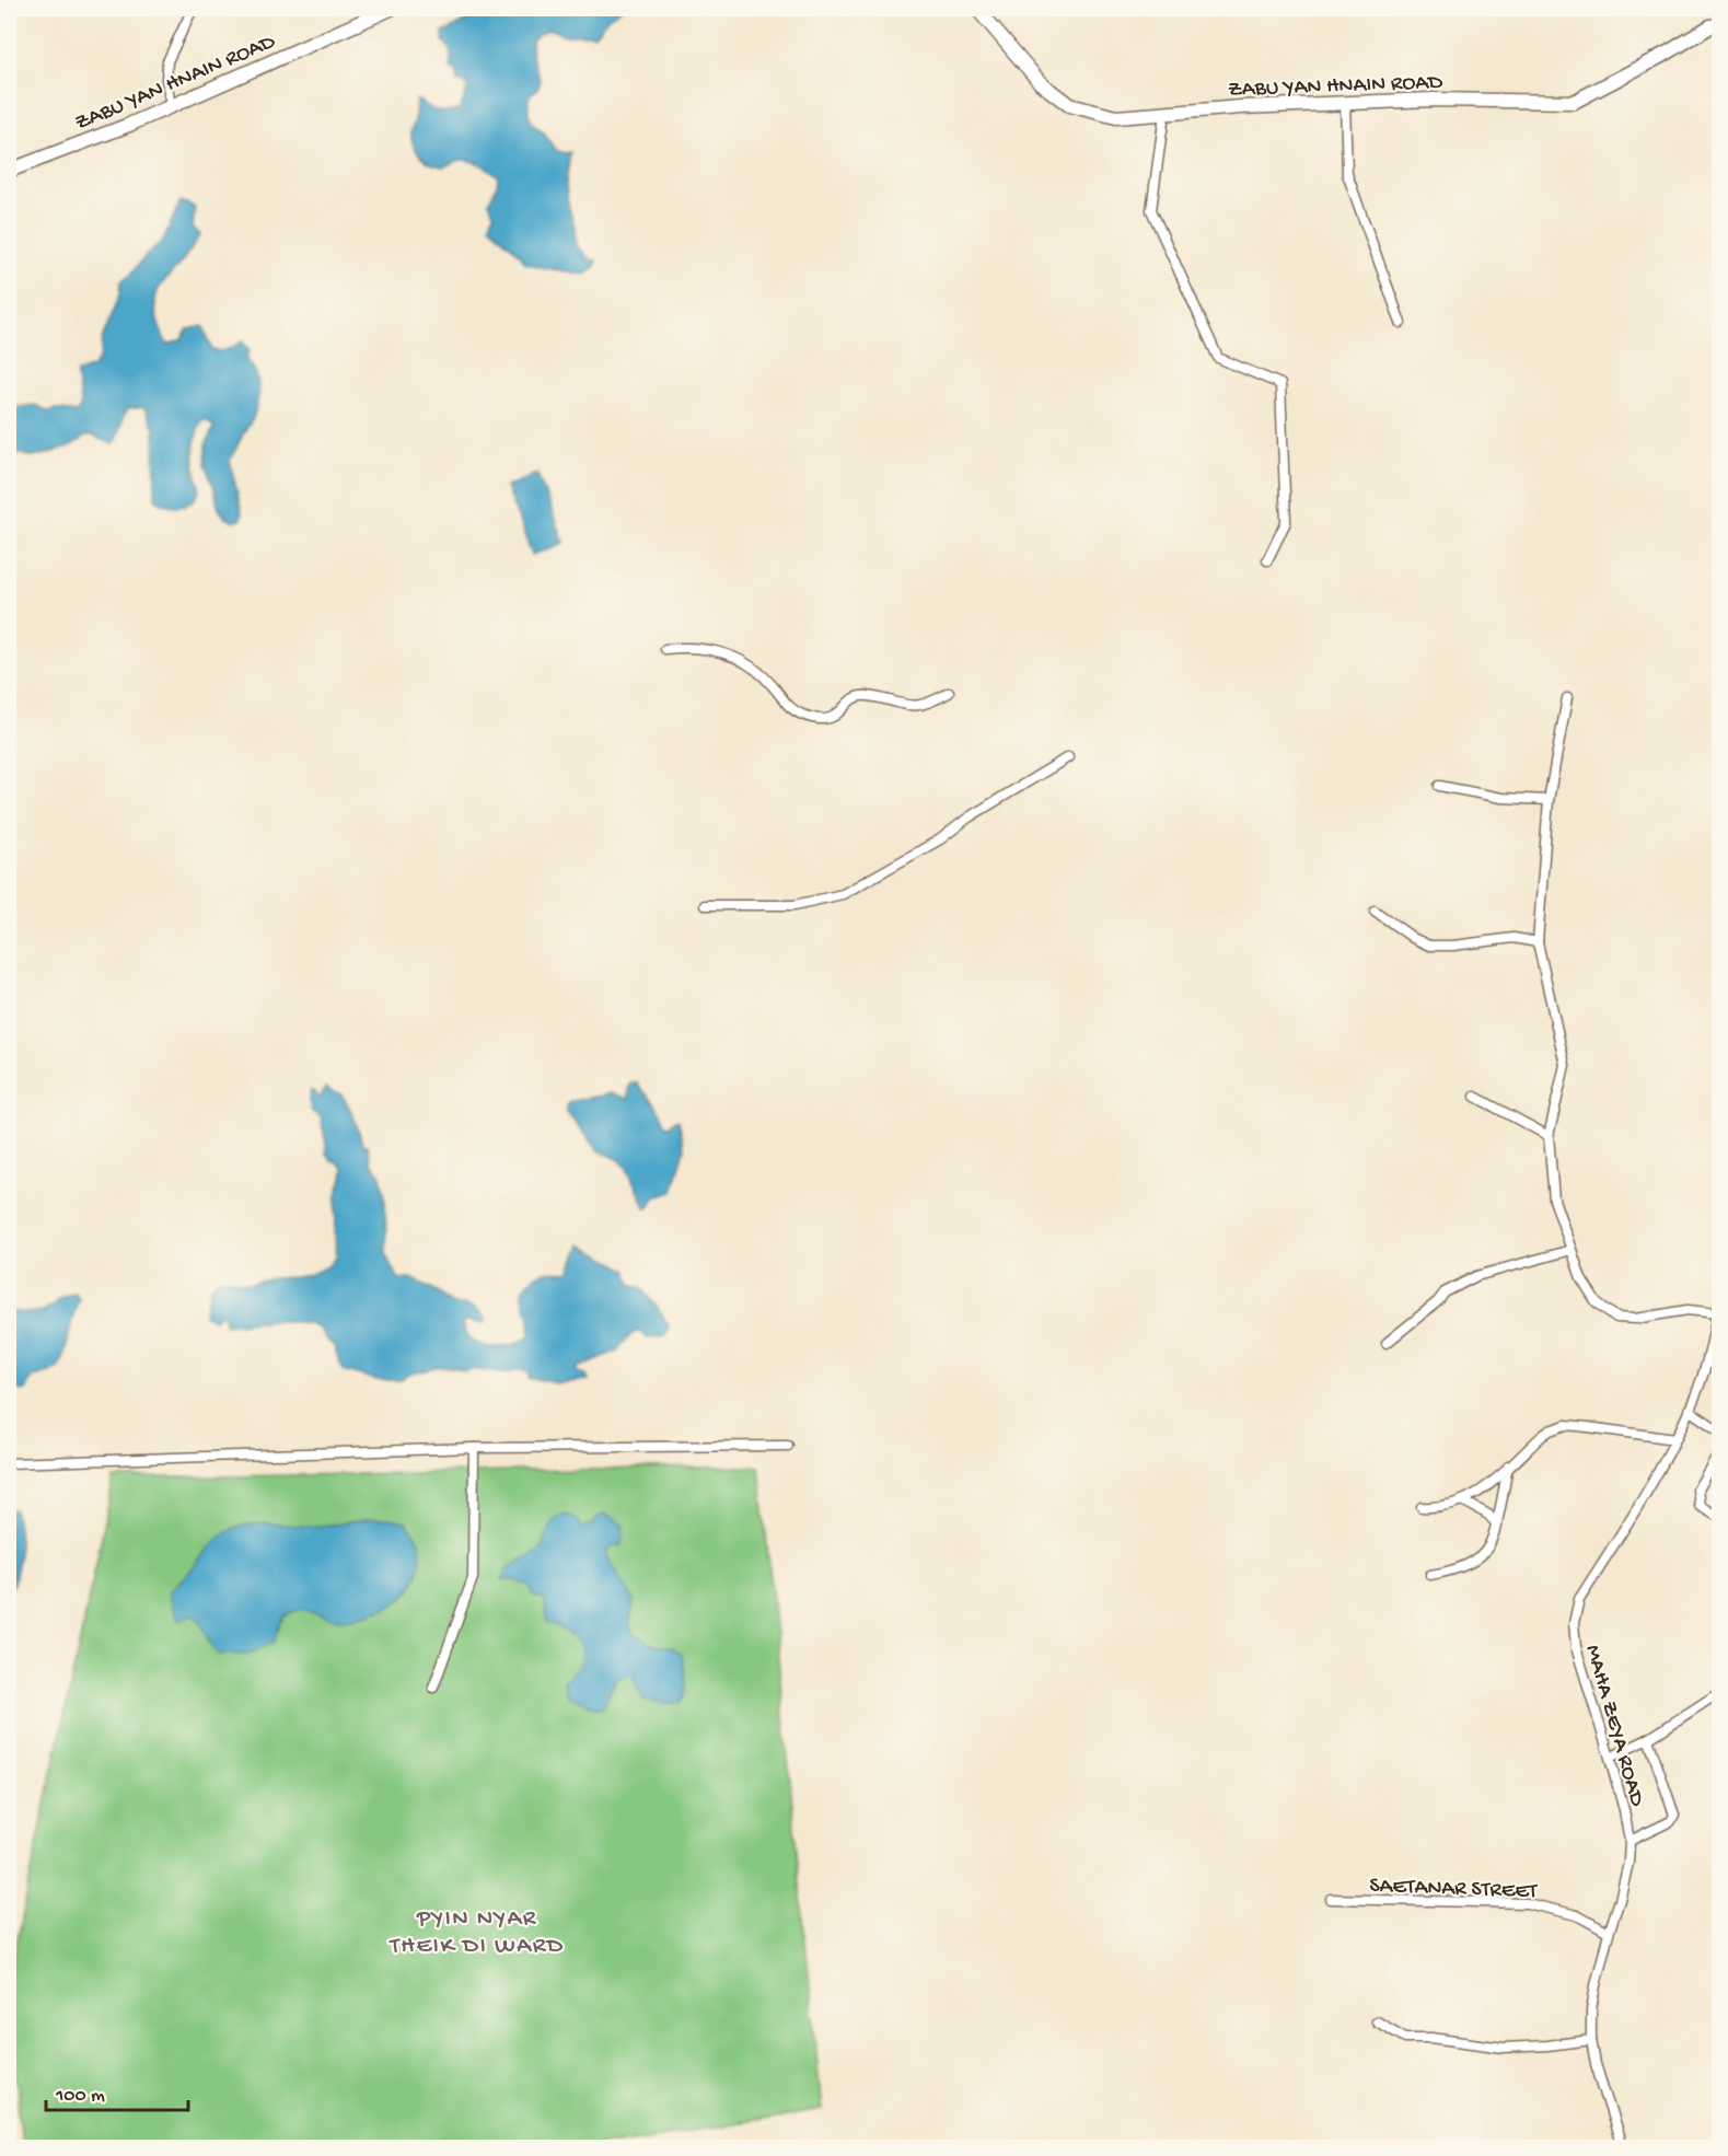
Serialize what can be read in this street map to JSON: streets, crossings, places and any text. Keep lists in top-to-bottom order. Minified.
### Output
{"streets":{"street":["ZABU YAN HNAIN ROAD","MAHA ZEYA ROAD","SAETANAR STREET"]},"crossings":[["MAHA ZEYA ROAD","SAETANAR STREET"]],"districts":["PYIN NYAR THEIK DI WARD"],"scale_bar":"100 m"}
